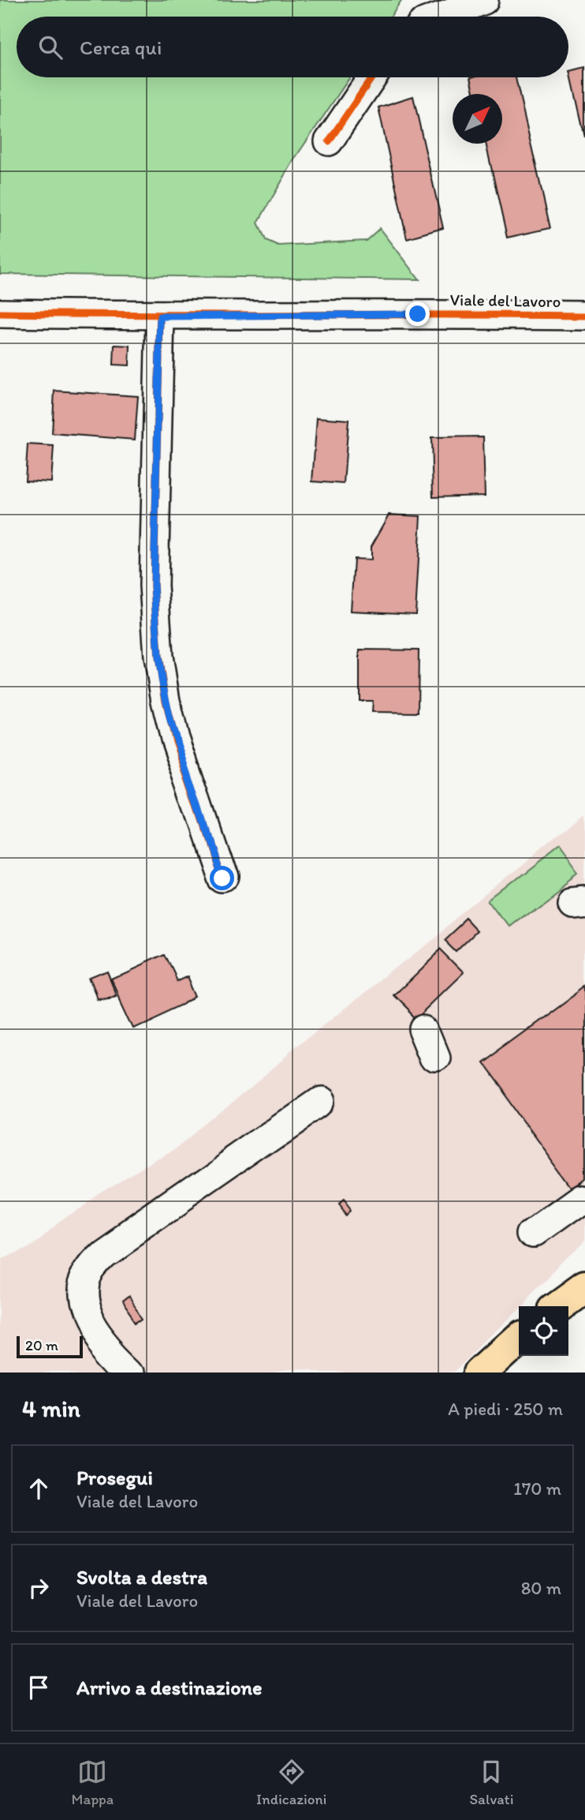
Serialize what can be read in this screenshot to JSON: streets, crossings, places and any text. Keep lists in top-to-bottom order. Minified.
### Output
{"streets":{"street":["Viale del Lavoro"]},"scale_bar":"20 m","north":"top right","page":{"search":"Cerca qui","scale":"20 m","heading":["4 min","A piedi · 250 m"],"list":[["Prosegui","Viale del Lavoro","170 m"],["Svolta a destra","Viale del Lavoro","80 m"],"Arrivo a destinazione"],"nav":["Mappa","Indicazioni","Salvati"]}}
